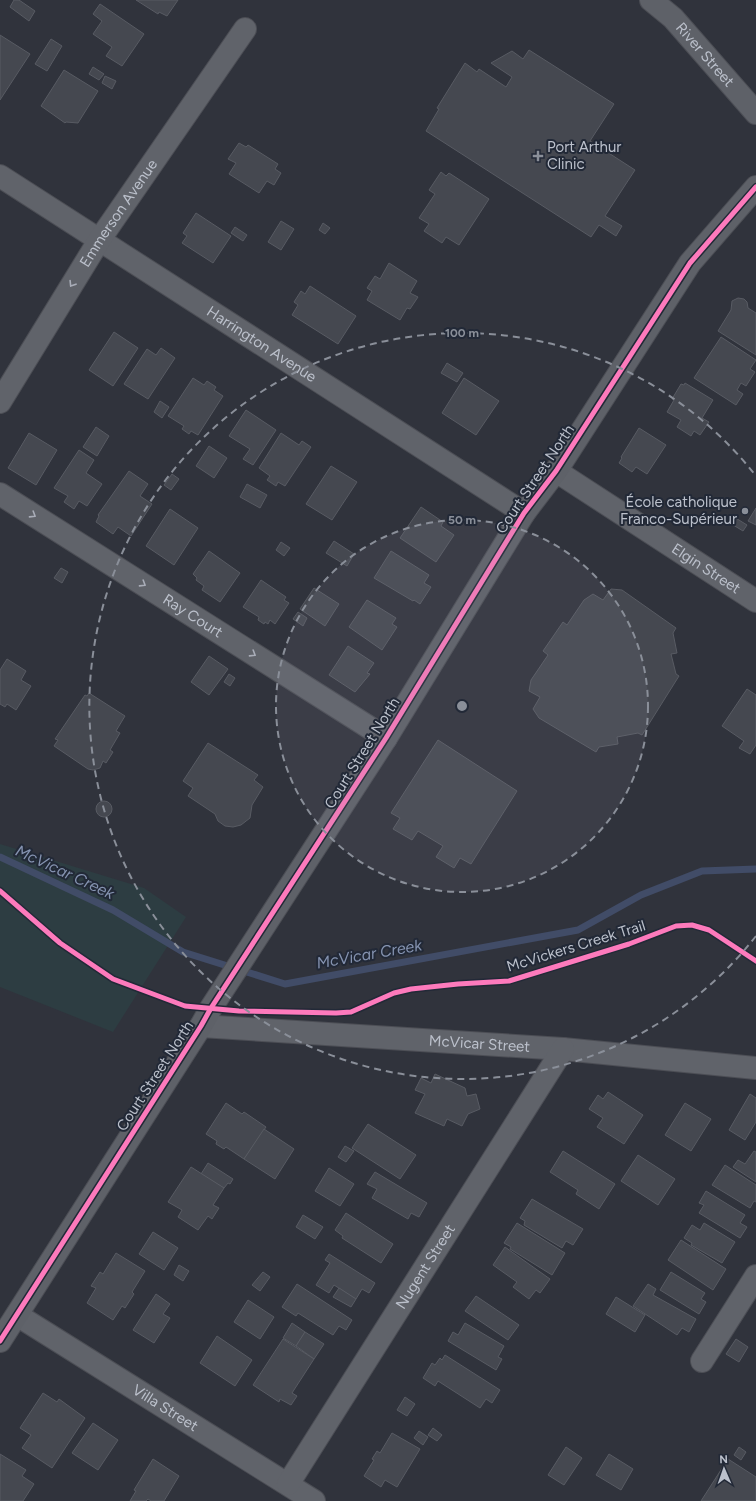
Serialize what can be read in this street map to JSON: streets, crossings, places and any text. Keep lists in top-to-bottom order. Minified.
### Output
{"streets":{"street":["River Street","Emmerson Avenue","Harrington Avenue","Court Street North","Elgin Street","Ray Court","McVicar Street","Nugent Street","Villa Street"],"cycle path":["McVickers Creek Trail"]},"crossings":[["Emmerson Avenue","Harrington Avenue"],["Harrington Avenue","Court Street North"],["Court Street North","Elgin Street"],["Court Street North","Ray Court"],["Court Street North","McVicar Street"],["Court Street North","Villa Street"],["McVicar Street","Nugent Street"],["Nugent Street","Villa Street"]],"one_way":["Emmerson Avenue","Ray Court"],"water":["McVicar Creek"],"places":{"health":["Port Arthur Clinic"],"other":["École catholique Franco-Supérieur"]},"north":"top","rings":["100 m","50 m"]}
